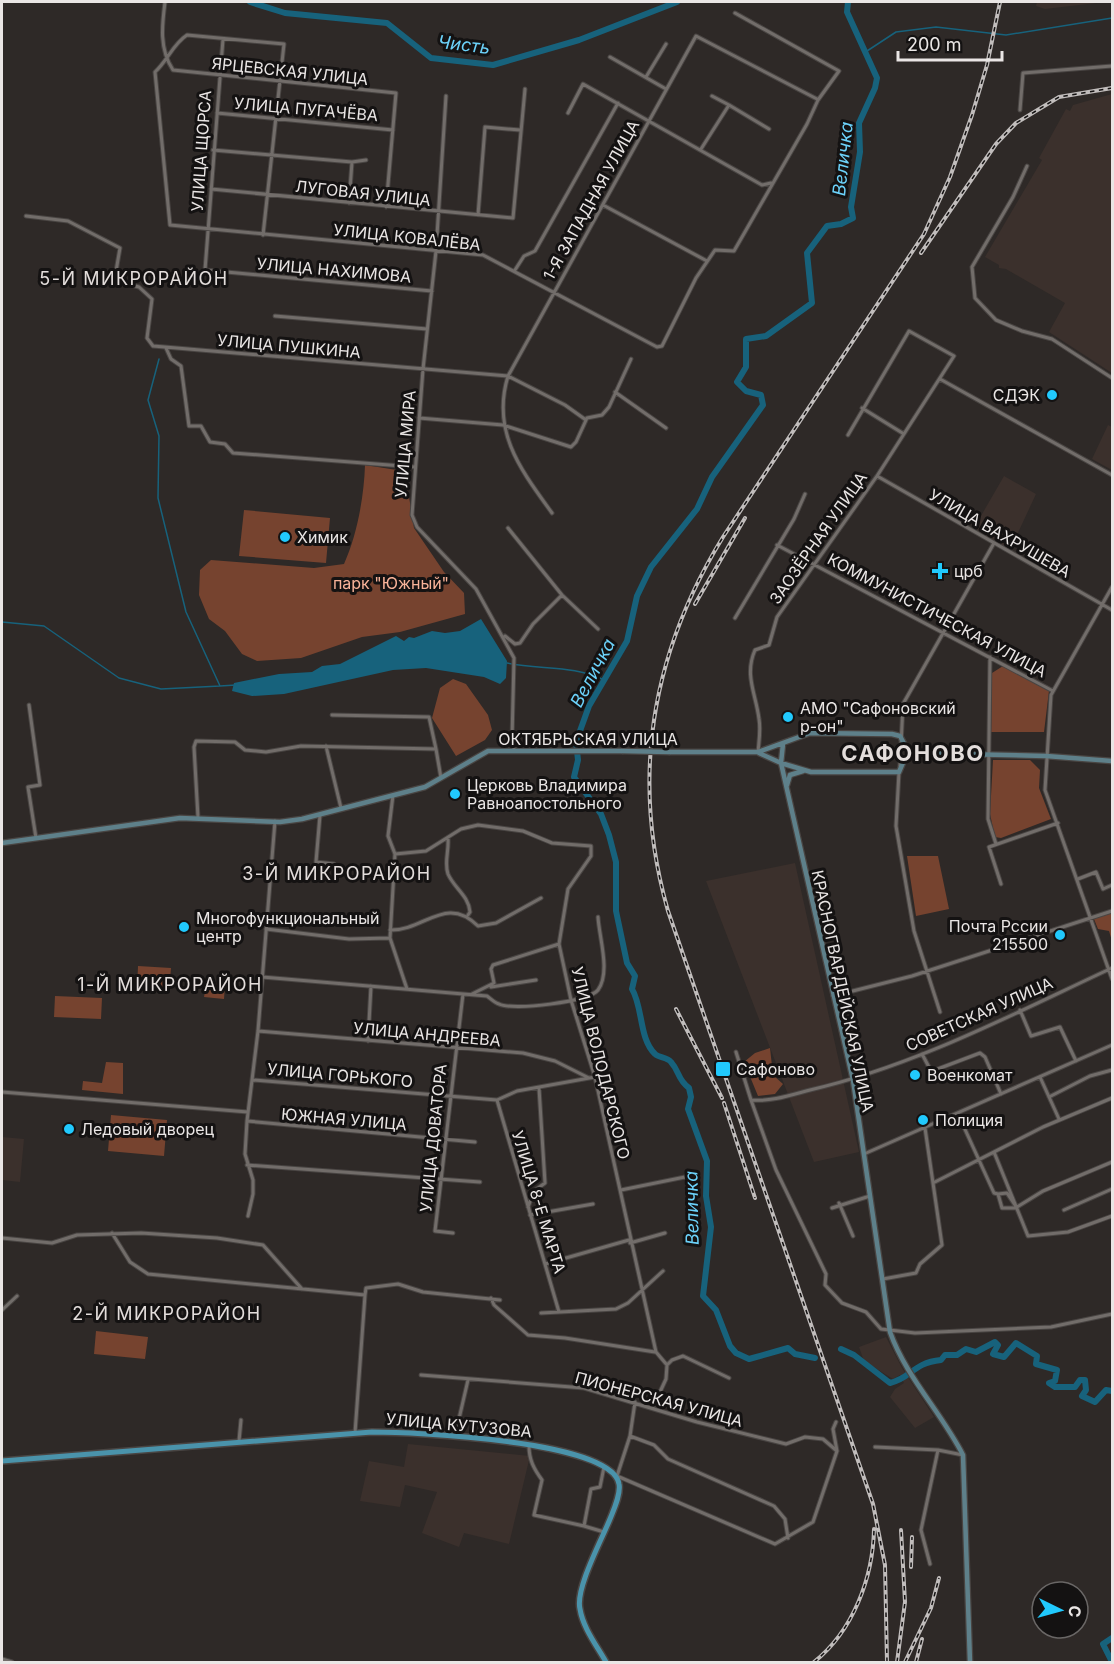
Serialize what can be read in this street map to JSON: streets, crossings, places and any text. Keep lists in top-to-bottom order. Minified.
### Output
{"streets":{"main road":["ОКТЯБРЬСКАЯ УЛИЦА","КРАСНОГВАРДЕЙСКАЯ УЛИЦА","УЛИЦА КУТУЗОВА"],"street":["ЯРЦЕВСКАЯ УЛИЦА","УЛИЦА ПУГАЧЁВА","УЛИЦА ЩОРСА","ЛУГОВАЯ УЛИЦА","1-Я ЗАПАДНАЯ УЛИЦА","УЛИЦА КОВАЛЁВА","УЛИЦА НАХИМОВА","УЛИЦА ПУШКИНА","УЛИЦА МИРА","УЛИЦА ВАХРУШЕВА","ЗАОЗЁРНАЯ УЛИЦА","КОММУНИСТИЧЕСКАЯ УЛИЦА","СОВЕТСКАЯ УЛИЦА","УЛИЦА АНДРЕЕВА","УЛИЦА ВОЛОДАРСКОГО","УЛИЦА ГОРЬКОГО","ЮЖНАЯ УЛИЦА","УЛИЦА ДОВАТОРА","УЛИЦА 8-Е МАРТА","ПИОНЕРСКАЯ УЛИЦА"]},"crossings":[["ЯРЦЕВСКАЯ УЛИЦА","УЛИЦА ПУГАЧЁВА"],["ЯРЦЕВСКАЯ УЛИЦА","УЛИЦА ЩОРСА"],["ЯРЦЕВСКАЯ УЛИЦА","УЛИЦА КОВАЛЁВА"],["УЛИЦА ПУГАЧЁВА","УЛИЦА ЩОРСА"],["УЛИЦА ЩОРСА","ЛУГОВАЯ УЛИЦА"],["УЛИЦА ЩОРСА","УЛИЦА КОВАЛЁВА"],["УЛИЦА ЩОРСА","УЛИЦА НАХИМОВА"],["ЛУГОВАЯ УЛИЦА","УЛИЦА МИРА"],["1-Я ЗАПАДНАЯ УЛИЦА","УЛИЦА КОВАЛЁВА"],["1-Я ЗАПАДНАЯ УЛИЦА","УЛИЦА ПУШКИНА"],["УЛИЦА КОВАЛЁВА","УЛИЦА НАХИМОВА"],["УЛИЦА КОВАЛЁВА","УЛИЦА МИРА"],["УЛИЦА НАХИМОВА","УЛИЦА МИРА"],["УЛИЦА ПУШКИНА","УЛИЦА МИРА"],["УЛИЦА МИРА","ОКТЯБРЬСКАЯ УЛИЦА"],["УЛИЦА ВАХРУШЕВА","ЗАОЗЁРНАЯ УЛИЦА"],["ЗАОЗЁРНАЯ УЛИЦА","КОММУНИСТИЧЕСКАЯ УЛИЦА"],["ЗАОЗЁРНАЯ УЛИЦА","ОКТЯБРЬСКАЯ УЛИЦА"],["ОКТЯБРЬСКАЯ УЛИЦА","КРАСНОГВАРДЕЙСКАЯ УЛИЦА"],["КРАСНОГВАРДЕЙСКАЯ УЛИЦА","СОВЕТСКАЯ УЛИЦА"],["УЛИЦА АНДРЕЕВА","УЛИЦА ДОВАТОРА"],["УЛИЦА ГОРЬКОГО","УЛИЦА ДОВАТОРА"],["УЛИЦА ГОРЬКОГО","УЛИЦА 8-Е МАРТА"],["ЮЖНАЯ УЛИЦА","УЛИЦА ДОВАТОРА"]],"districts":["5-Й МИКРОРАЙОН","САФОНОВО","3-Й МИКРОРАЙОН","1-Й МИКРОРАЙОН","2-Й МИКРОРАЙОН"],"water":["Чисть","Величка"],"parks":["парк \"Южный\""],"places":{"other":["СДЭК","Химик","АМО \"Сафоновский р-он\"","Церковь Владимира Равноапостольного","Многофункциональный центр","Почта Рссии 215500","Военкомат","Полиция","Ледовый дворец"],"health":["црб"],"transit":["Сафоново"]},"scale_bar":"200 m","north":"right"}
